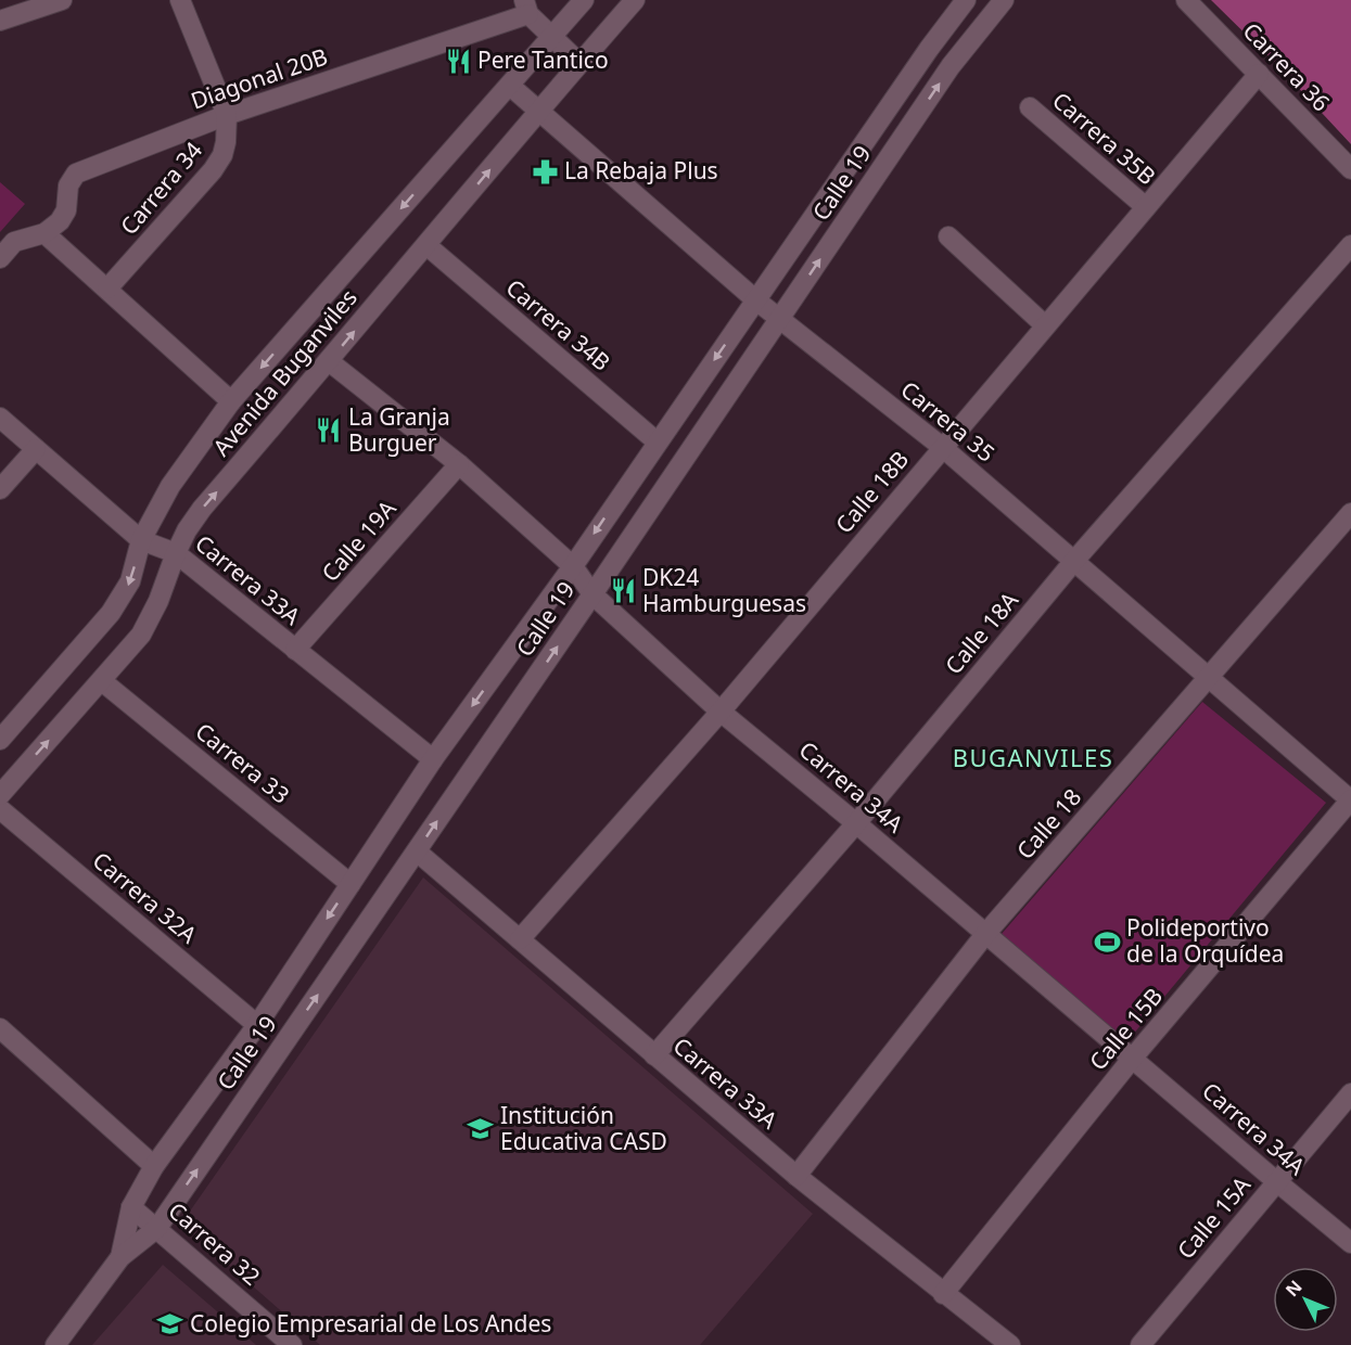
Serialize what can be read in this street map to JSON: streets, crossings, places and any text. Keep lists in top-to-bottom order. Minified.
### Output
{"streets":{"street":["Carrera 36","Diagonal 20B","Carrera 35B","Calle 19","Carrera 34","Carrera 34B","Avenida Buganviles","Carrera 35","Calle 18B","Calle 19A","Carrera 33A","Calle 18A","Carrera 33","Carrera 34A","Calle 18","Carrera 32A","Calle 15B","Calle 15A","Carrera 32"]},"crossings":[["Carrera 36","Calle 18B"],["Diagonal 20B","Carrera 34"],["Carrera 35B","Calle 18B"],["Calle 19","Carrera 34B"],["Calle 19","Carrera 35"],["Calle 19","Carrera 33A"],["Calle 19","Carrera 33"],["Calle 19","Carrera 34A"],["Calle 19","Carrera 32A"],["Calle 19","Carrera 32"],["Carrera 34B","Avenida Buganviles"],["Avenida Buganviles","Carrera 35"],["Avenida Buganviles","Carrera 33A"],["Avenida Buganviles","Carrera 33"],["Avenida Buganviles","Carrera 34A"],["Carrera 35","Calle 18B"],["Carrera 35","Calle 18A"],["Carrera 35","Calle 18"],["Carrera 35","Calle 15B"],["Calle 18B","Carrera 33A"],["Calle 18B","Carrera 34A"],["Calle 19A","Carrera 33A"],["Calle 19A","Carrera 34A"],["Carrera 33A","Calle 18A"],["Carrera 33A","Calle 18"],["Carrera 33A","Calle 15B"],["Calle 18A","Carrera 34A"],["Carrera 34A","Calle 18"],["Carrera 34A","Calle 15B"],["Carrera 34A","Calle 15A"]],"districts":["BUGANVILES"],"places":{"restaurant":["Pere Tantico","La Granja Burguer","DK24 Hamburguesas"],"pharmacy":["La Rebaja Plus"],"sports":["Polideportivo de la Orquídea"],"school or university":["Institución Educativa CASD","Colegio Empresarial de Los Andes"]},"north":"top left"}
